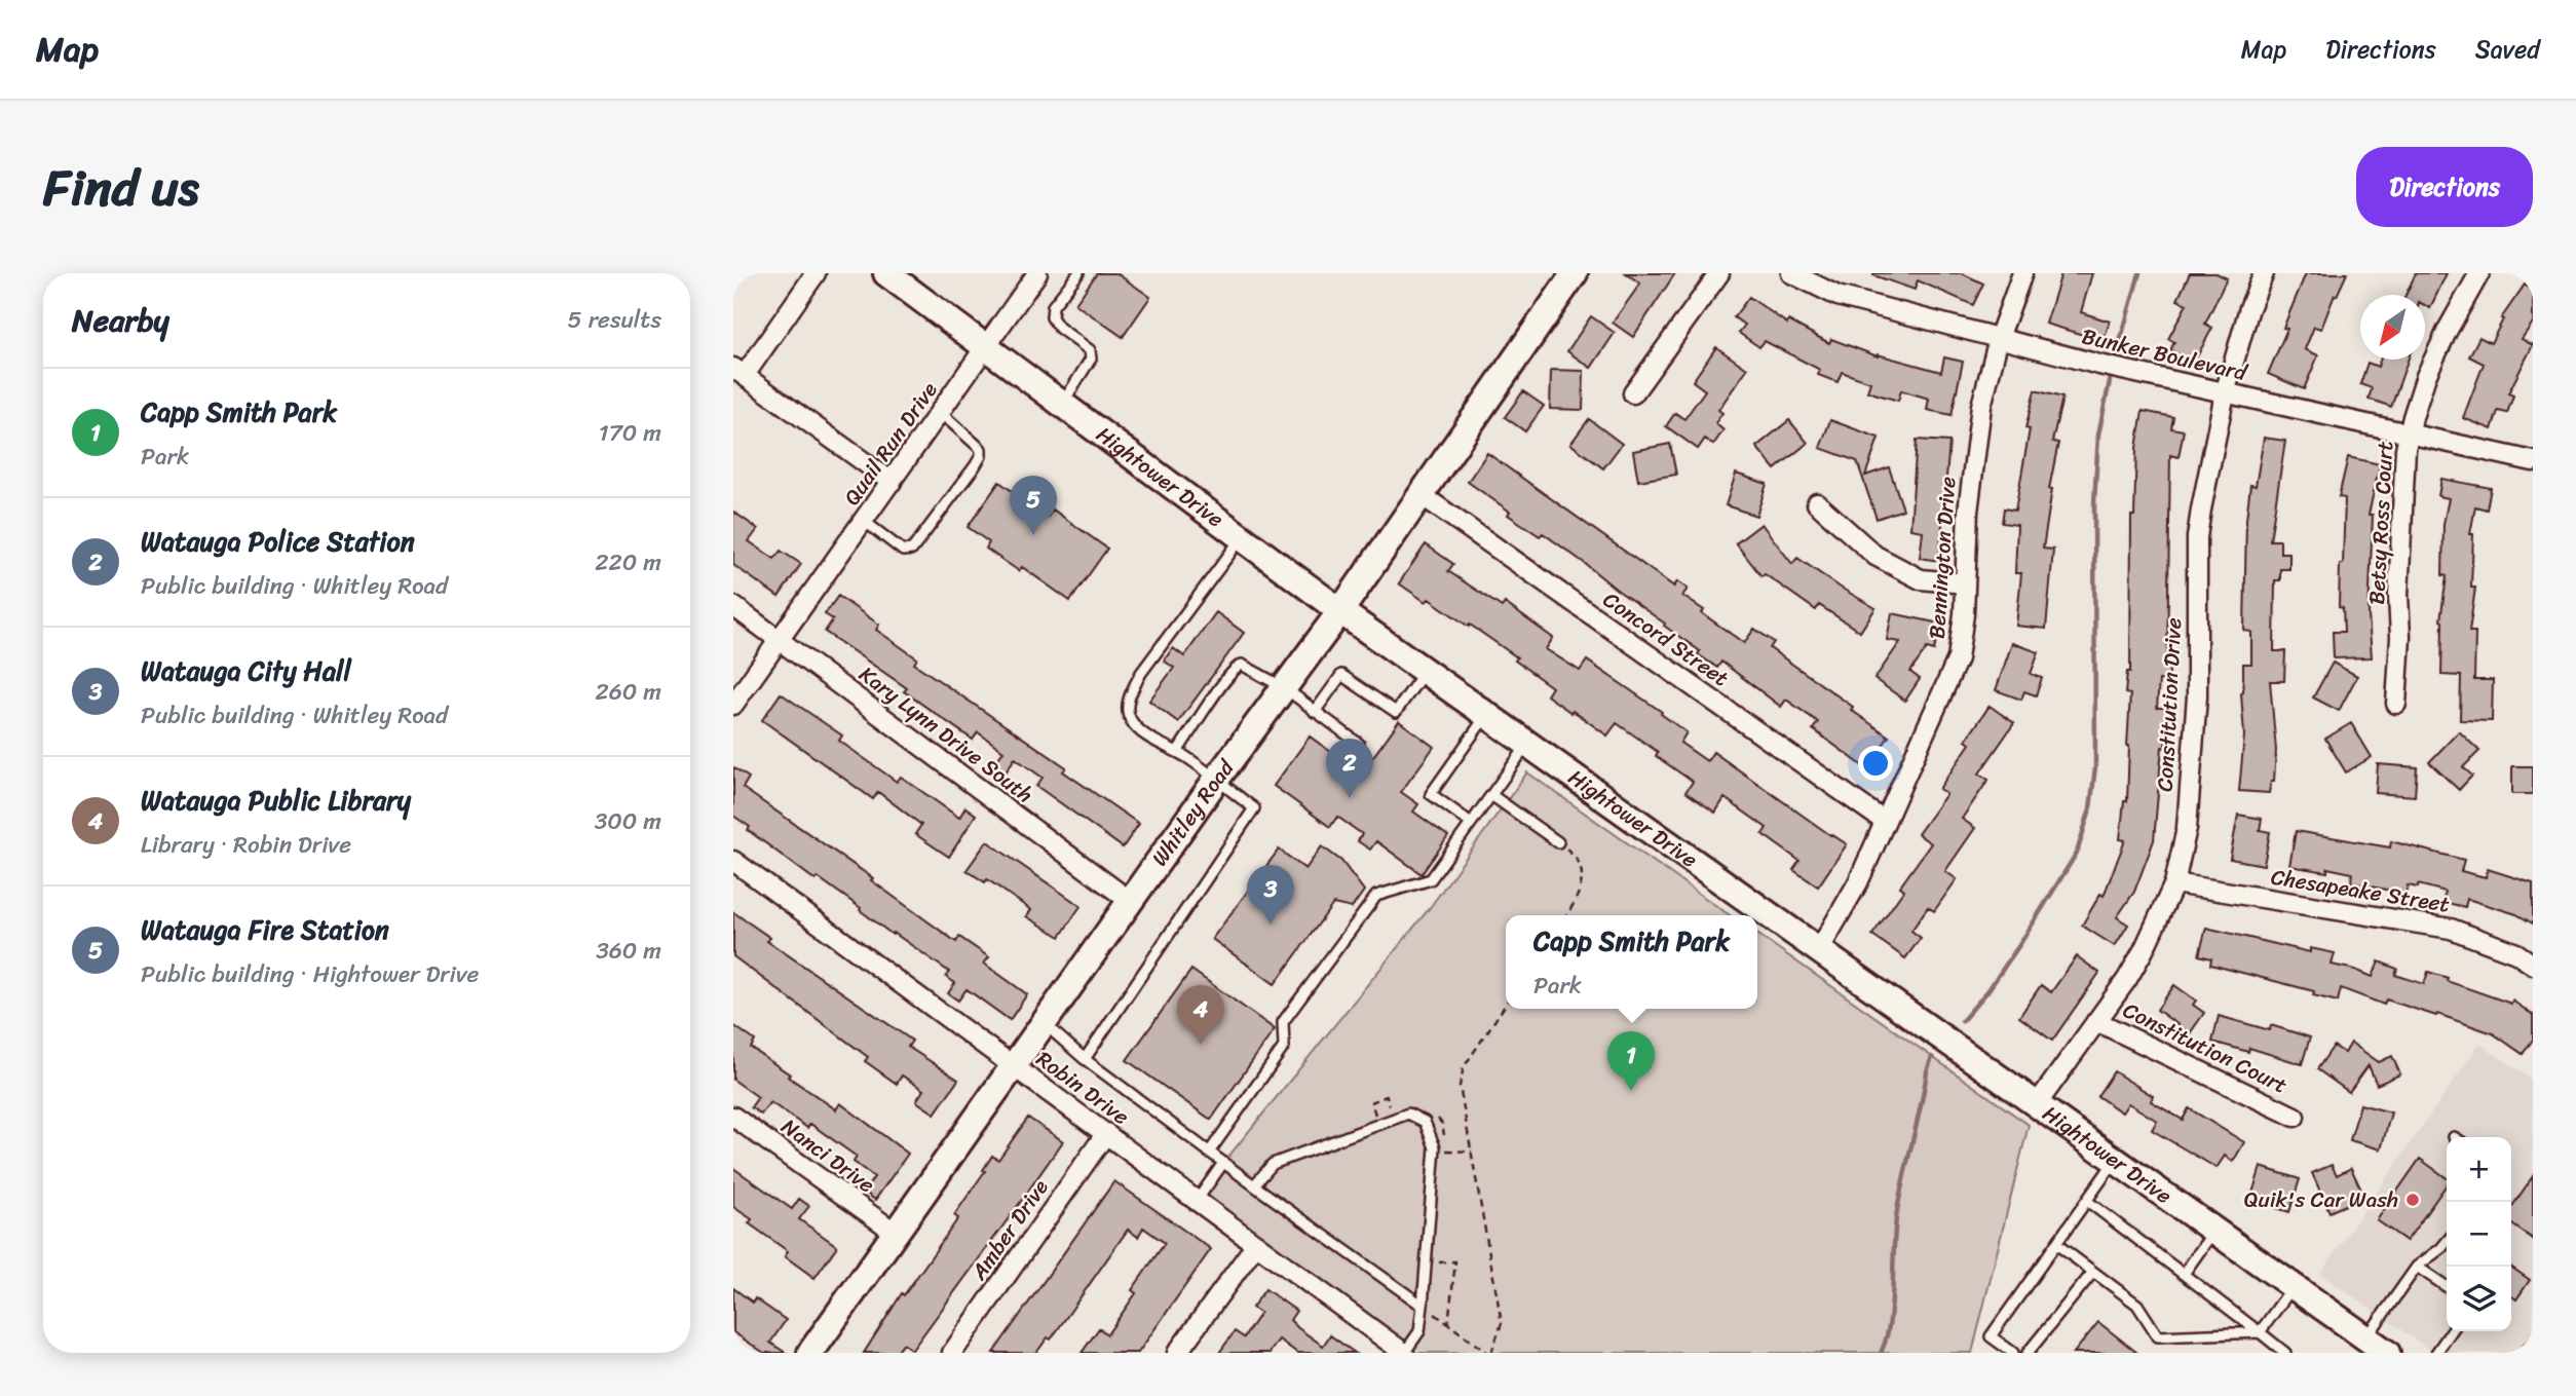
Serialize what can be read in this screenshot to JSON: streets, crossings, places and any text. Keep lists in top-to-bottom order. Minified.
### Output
{"streets":{"main road":["Hightower Drive","Whitley Road"],"street":["Bunker Boulevard","Quail Run Drive","Betsy Ross Court","Bennington Drive","Concord Street","Constitution Drive","Kary Lynn Drive South","Chesapeake Street","Constitution Court","Robin Drive","Nanci Drive","Amber Drive"]},"crossings":[["Bunker Boulevard","Betsy Ross Court"],["Bunker Boulevard","Bennington Drive"],["Bunker Boulevard","Constitution Drive"],["Quail Run Drive","Hightower Drive"],["Quail Run Drive","Kary Lynn Drive South"],["Hightower Drive","Bennington Drive"],["Hightower Drive","Constitution Drive"],["Hightower Drive","Whitley Road"],["Bennington Drive","Concord Street"],["Concord Street","Whitley Road"],["Constitution Drive","Chesapeake Street"],["Constitution Drive","Constitution Court"],["Kary Lynn Drive South","Whitley Road"],["Whitley Road","Robin Drive"],["Whitley Road","Nanci Drive"],["Robin Drive","Amber Drive"]],"places":["Quik's Car Wash"],"north":"bottom left","page":{"header":"Map","nav":["Map","Directions","Saved"],"title":"Find us","buttons":"Directions","heading":["Nearby","5 results"],"list":[{"mark":"1","name":"Capp Smith Park","note":"Park","value":"170 m"},{"mark":"2","name":"Watauga Police Station","note":"Public building · Whitley Road","value":"220 m"},{"mark":"3","name":"Watauga City Hall","note":"Public building · Whitley Road","value":"260 m"},{"mark":"4","name":"Watauga Public Library","note":"Library · Robin Drive","value":"300 m"},{"mark":"5","name":"Watauga Fire Station","note":"Public building · Hightower Drive","value":"360 m"}],"pins":["5","2","3","4","1"],"popup":["Capp Smith Park","Park"],"map_buttons":["+","−"]}}
